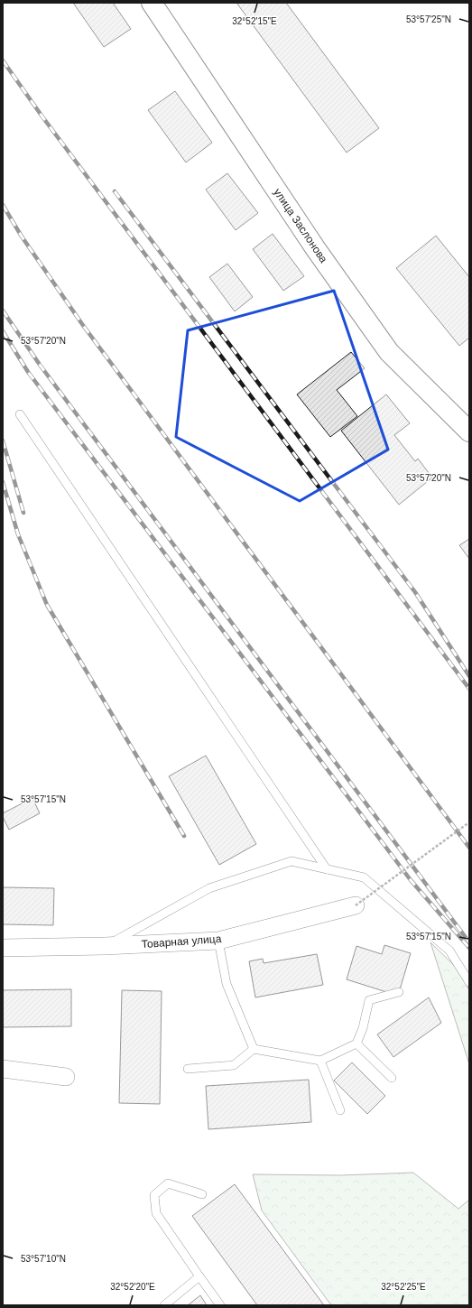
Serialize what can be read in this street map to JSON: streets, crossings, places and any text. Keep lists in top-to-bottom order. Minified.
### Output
{"streets":{"street":["улица Заслонова","Товарная улица"]},"coordinates":["53°57'25\"N","32°52'15\"E","53°57'20\"N","53°57'15\"N","53°57'10\"N","32°52'20\"E","32°52'25\"E"]}
